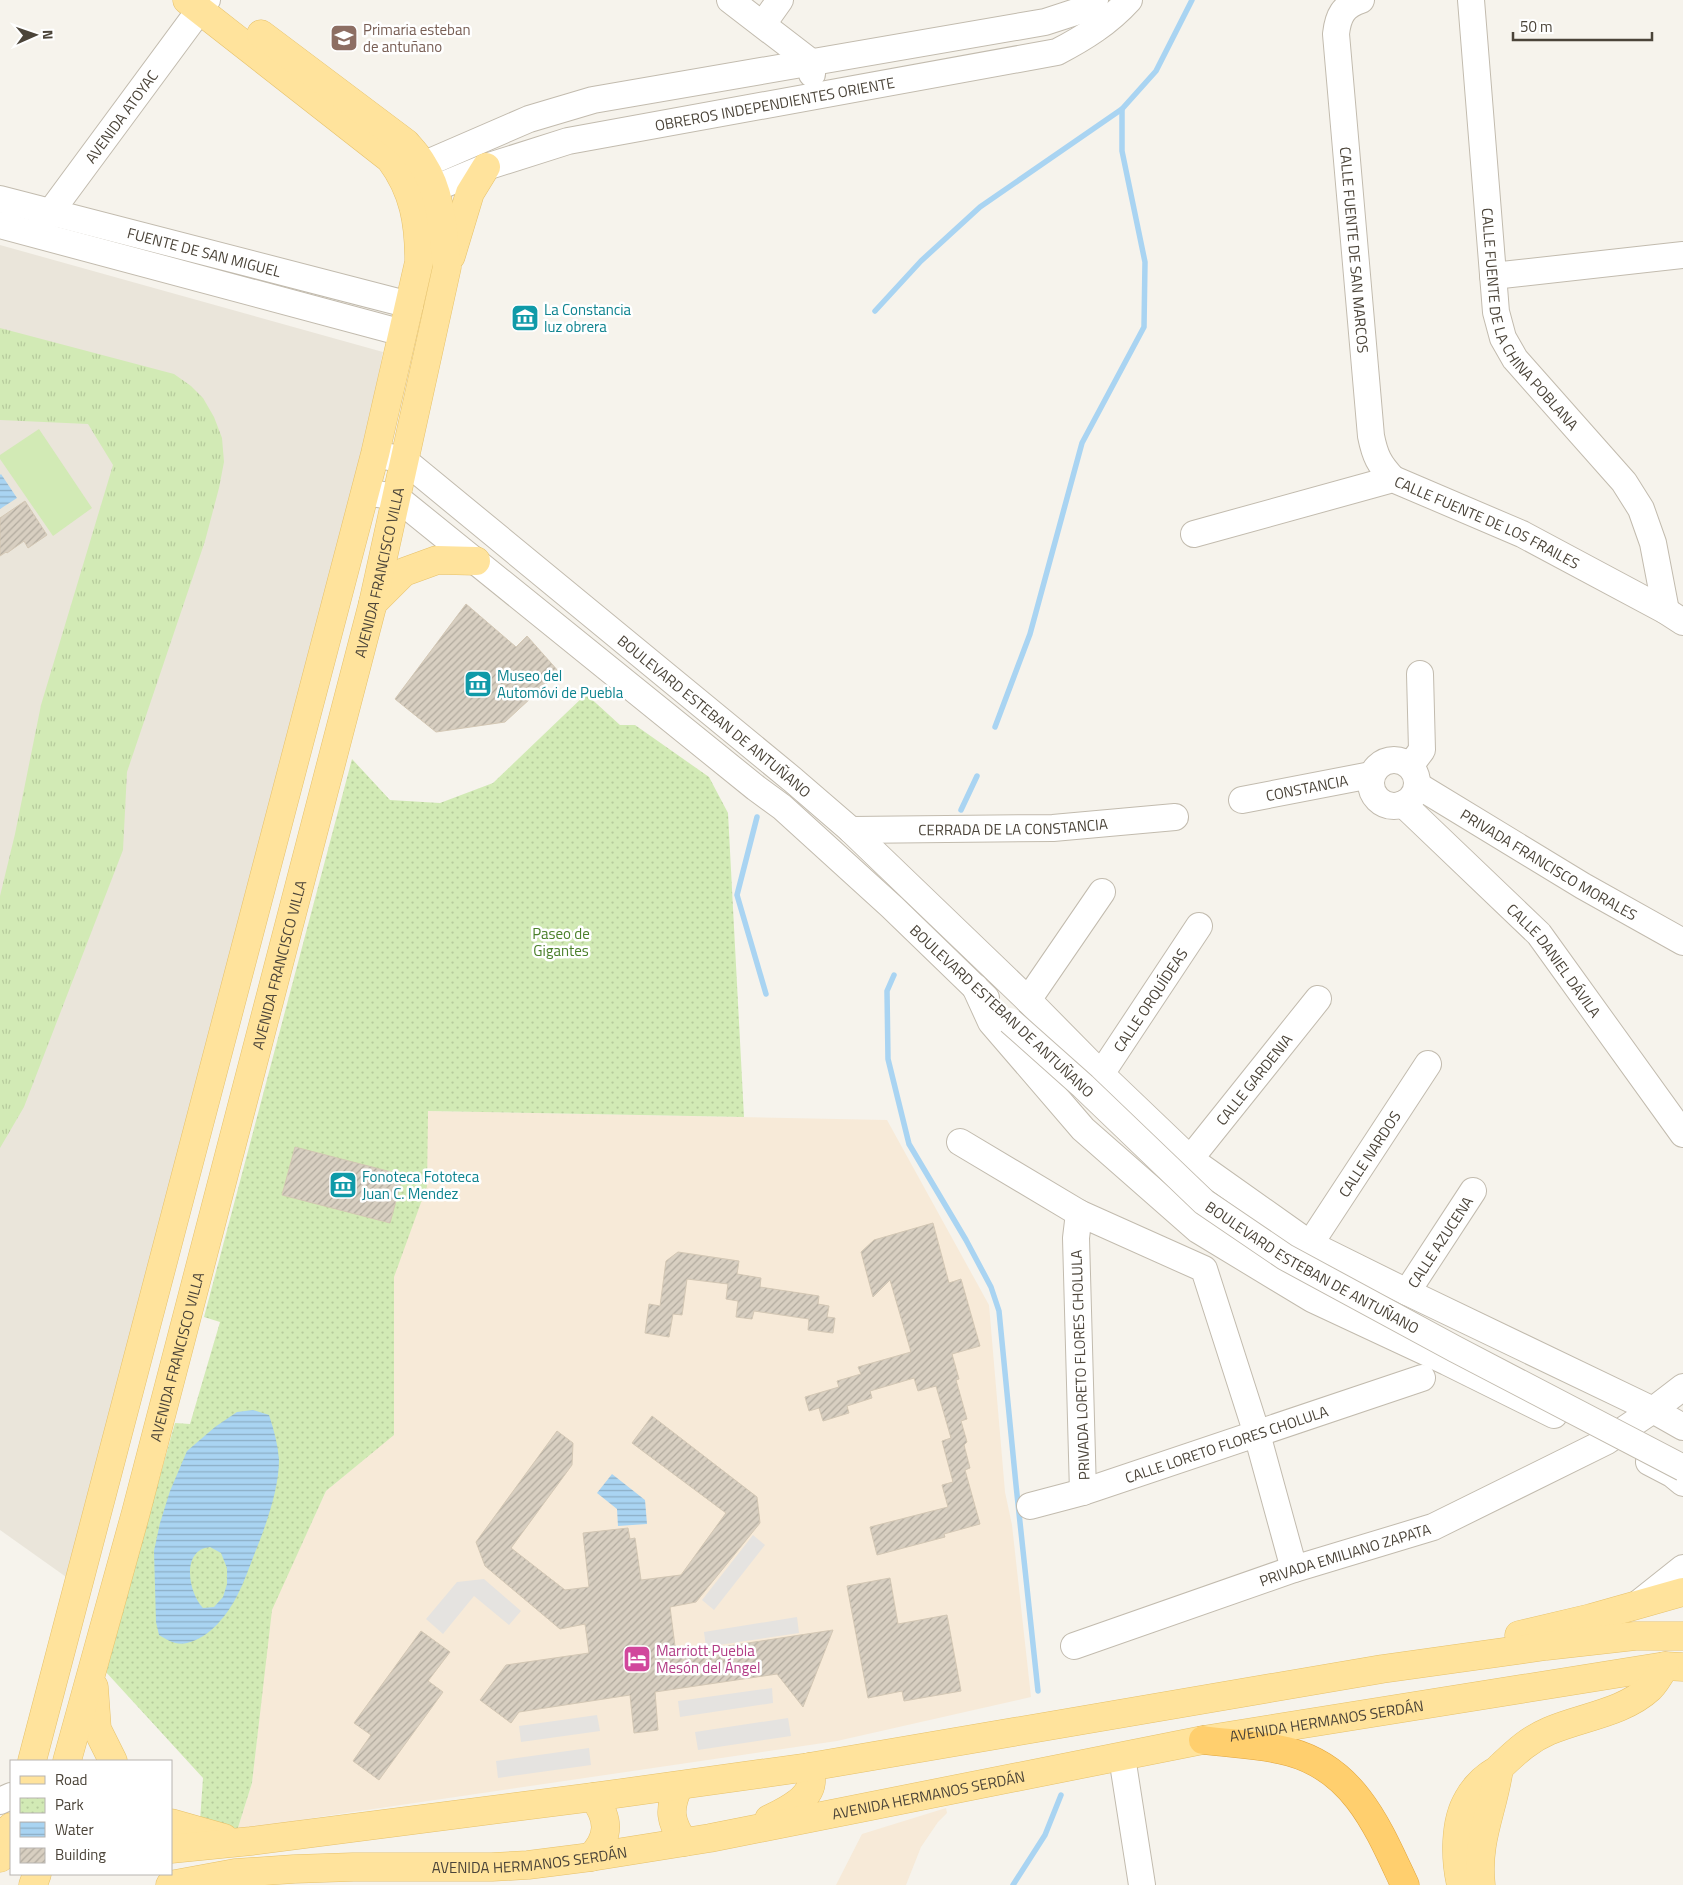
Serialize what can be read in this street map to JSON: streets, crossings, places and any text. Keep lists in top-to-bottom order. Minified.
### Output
{"streets":{"main road":["AVENIDA FRANCISCO VILLA","AVENIDA HERMANOS SERDÁN"],"street":["OBREROS INDEPENDIENTES ORIENTE","AVENIDA ATOYAC","CALLE FUENTE DE SAN MARCOS","FUENTE DE SAN MIGUEL","CALLE FUENTE DE LA CHINA POBLANA","CALLE FUENTE DE LOS FRAILES","BOULEVARD ESTEBAN DE ANTUÑANO","CONSTANCIA","CERRADA DE LA CONSTANCIA","PRIVADA FRANCISCO MORALES","CALLE DANIEL DÁVILA","CALLE ORQUÍDEAS","CALLE GARDENIA","CALLE NARDOS","CALLE AZUCENA","PRIVADA LORETO FLORES CHOLULA","CALLE LORETO FLORES CHOLULA","PRIVADA EMILIANO ZAPATA"]},"crossings":[["OBREROS INDEPENDIENTES ORIENTE","AVENIDA FRANCISCO VILLA"],["AVENIDA ATOYAC","FUENTE DE SAN MIGUEL"],["CALLE FUENTE DE SAN MARCOS","CALLE FUENTE DE LOS FRAILES"],["FUENTE DE SAN MIGUEL","AVENIDA FRANCISCO VILLA"],["CALLE FUENTE DE LA CHINA POBLANA","CALLE FUENTE DE LOS FRAILES"],["AVENIDA FRANCISCO VILLA","BOULEVARD ESTEBAN DE ANTUÑANO"],["BOULEVARD ESTEBAN DE ANTUÑANO","CERRADA DE LA CONSTANCIA"],["BOULEVARD ESTEBAN DE ANTUÑANO","CALLE ORQUÍDEAS"],["BOULEVARD ESTEBAN DE ANTUÑANO","CALLE GARDENIA"],["BOULEVARD ESTEBAN DE ANTUÑANO","CALLE NARDOS"],["BOULEVARD ESTEBAN DE ANTUÑANO","CALLE AZUCENA"],["BOULEVARD ESTEBAN DE ANTUÑANO","PRIVADA EMILIANO ZAPATA"],["CONSTANCIA","PRIVADA FRANCISCO MORALES"],["CONSTANCIA","CALLE DANIEL DÁVILA"],["PRIVADA FRANCISCO MORALES","CALLE DANIEL DÁVILA"],["PRIVADA LORETO FLORES CHOLULA","CALLE LORETO FLORES CHOLULA"]],"parks":["Paseo de Gigantes"],"places":{"school or university":["Primaria esteban de antuñano"],"museum":["La Constancia luz obrera","Museo del Automóvi de Puebla","Fonoteca Fototeca Juan C. Mendez"],"hotel":["Marriott Puebla Mesón del Ángel"]},"legend":["Road","Park","Water","Building"],"scale_bar":"50 m","north":"right"}
